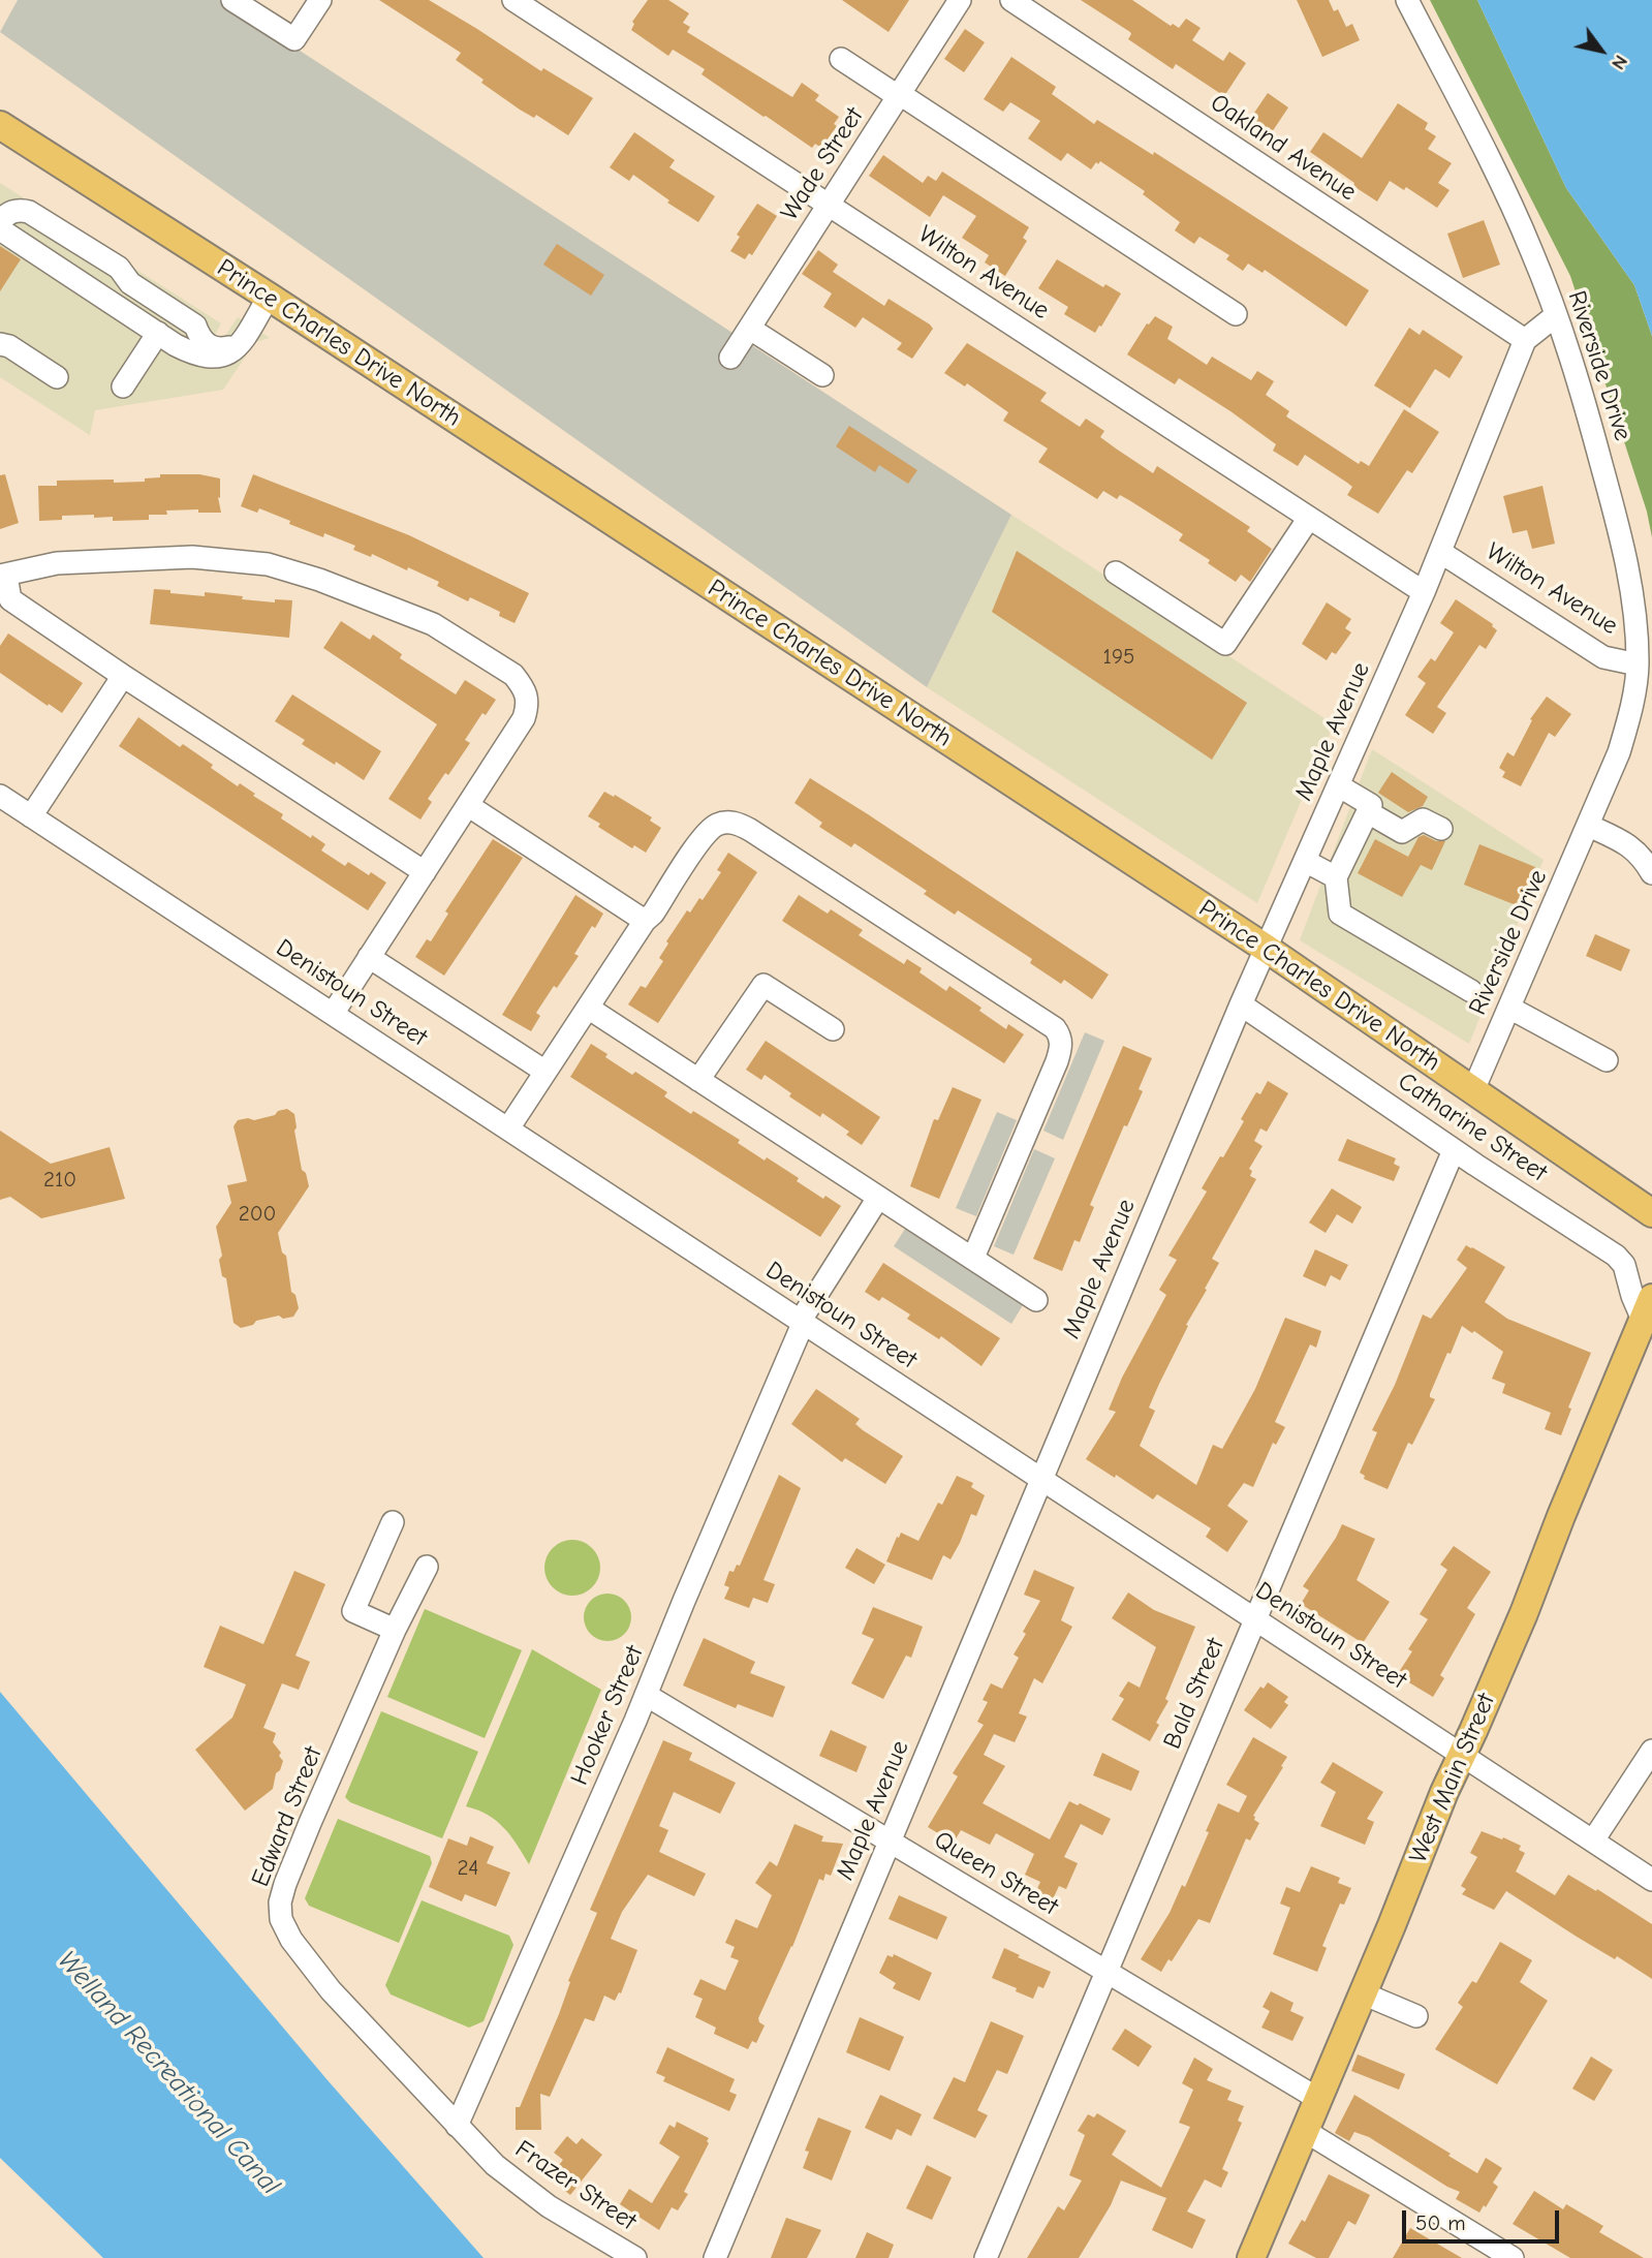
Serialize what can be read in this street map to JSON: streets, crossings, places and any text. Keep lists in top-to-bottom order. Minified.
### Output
{"streets":{"main road":["Prince Charles Drive North","West Main Street"],"street":["Oakland Avenue","Wade Street","Wilton Avenue","Riverside Drive","Maple Avenue","Denistoun Street","Catharine Street","Bald Street","Hooker Street","Edward Street","Queen Street","Frazer Street"]},"crossings":[["Oakland Avenue","Maple Avenue"],["Wade Street","Wilton Avenue"],["Wilton Avenue","Riverside Drive"],["Wilton Avenue","Maple Avenue"],["Prince Charles Drive North","Riverside Drive"],["Prince Charles Drive North","Maple Avenue"],["Maple Avenue","Denistoun Street"],["Maple Avenue","Catharine Street"],["Maple Avenue","Queen Street"],["Denistoun Street","Bald Street"],["Denistoun Street","Hooker Street"],["Denistoun Street","West Main Street"],["Catharine Street","Bald Street"],["Catharine Street","West Main Street"],["Bald Street","Queen Street"],["Hooker Street","Edward Street"],["Hooker Street","Queen Street"],["Hooker Street","Frazer Street"],["West Main Street","Queen Street"],["Edward Street","Frazer Street"]],"water":["Welland Recreational Canal"],"house_numbers":["195","210","200","24"],"scale_bar":"50 m","north":"bottom right"}
